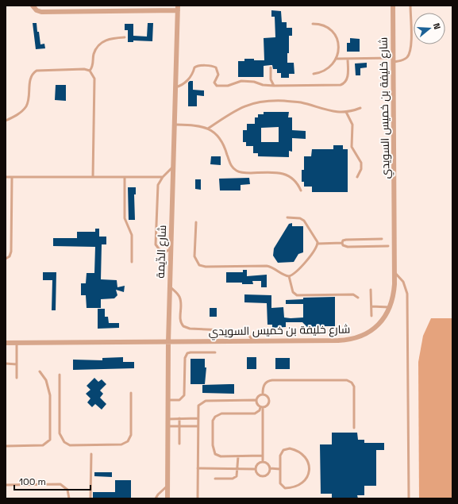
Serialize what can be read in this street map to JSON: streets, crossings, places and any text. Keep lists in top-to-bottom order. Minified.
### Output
{"streets":{"street":["شارع خليفة بن خميس السويدي","شارع الدِّيمة"]},"crossings":[["شارع خليفة بن خميس السويدي","شارع الدِّيمة"]],"scale_bar":"100 m","north":"right"}
